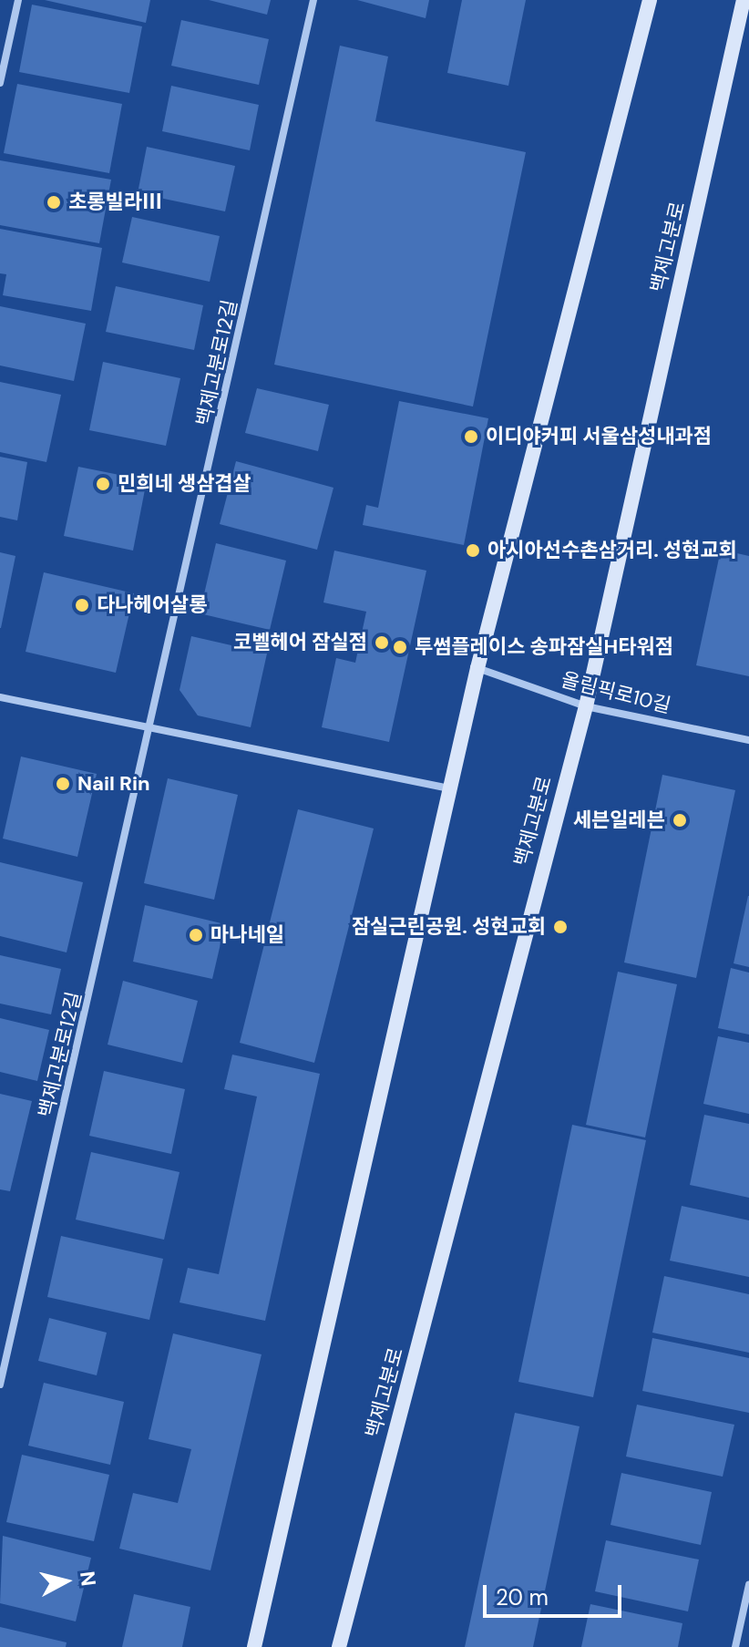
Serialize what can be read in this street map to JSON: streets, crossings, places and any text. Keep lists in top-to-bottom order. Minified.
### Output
{"streets":{"main road":["백제고분로"],"street":["백제고분로12길","올림픽로10길"]},"crossings":[["백제고분로","올림픽로10길"]],"places":["초롱빌라Ⅲ","이디야커피 서울삼성내과점","민희네 생삼겹살","아시아선수촌삼거리. 성현교회","다나헤어살롱","코벨헤어 잠실점","투썸플레이스 송파잠실H타워점","Nail Rin","세븐일레븐","잠실근린공원. 성현교회","마나네일"],"scale_bar":"20 m","north":"right"}
